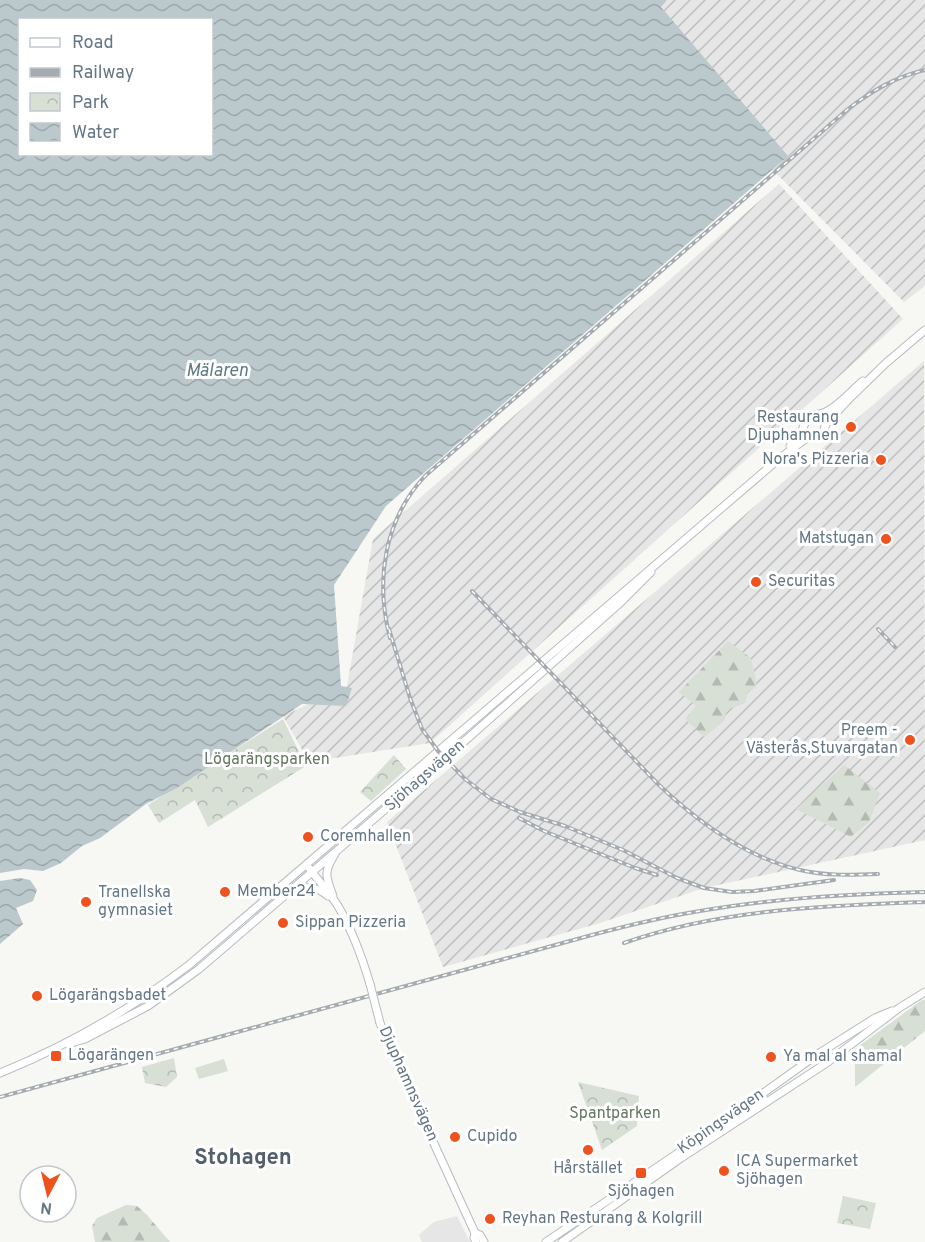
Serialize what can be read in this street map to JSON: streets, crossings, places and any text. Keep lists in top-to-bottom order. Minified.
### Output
{"streets":{"main road":["Sjöhagsvägen","Djuphamnsvägen","Köpingsvägen"]},"crossings":[["Sjöhagsvägen","Djuphamnsvägen"]],"districts":["Stohagen"],"water":["Mälaren"],"parks":["Lögarängsparken","Spantparken"],"places":{"other":["Restaurang Djuphamnen","Nora's Pizzeria","Matstugan","Securitas","Preem - Västerås,Stuvargatan","Coremhallen","Member24","Tranellska gymnasiet","Sippan Pizzeria","Lögarängsbadet","Ya mal al shamal","Cupido","Hårstället","ICA Supermarket Sjöhagen","Reyhan Resturang & Kolgrill"],"transit":["Lögarängen","Sjöhagen"]},"legend":["Road","Railway","Park","Water"],"north":"bottom"}
